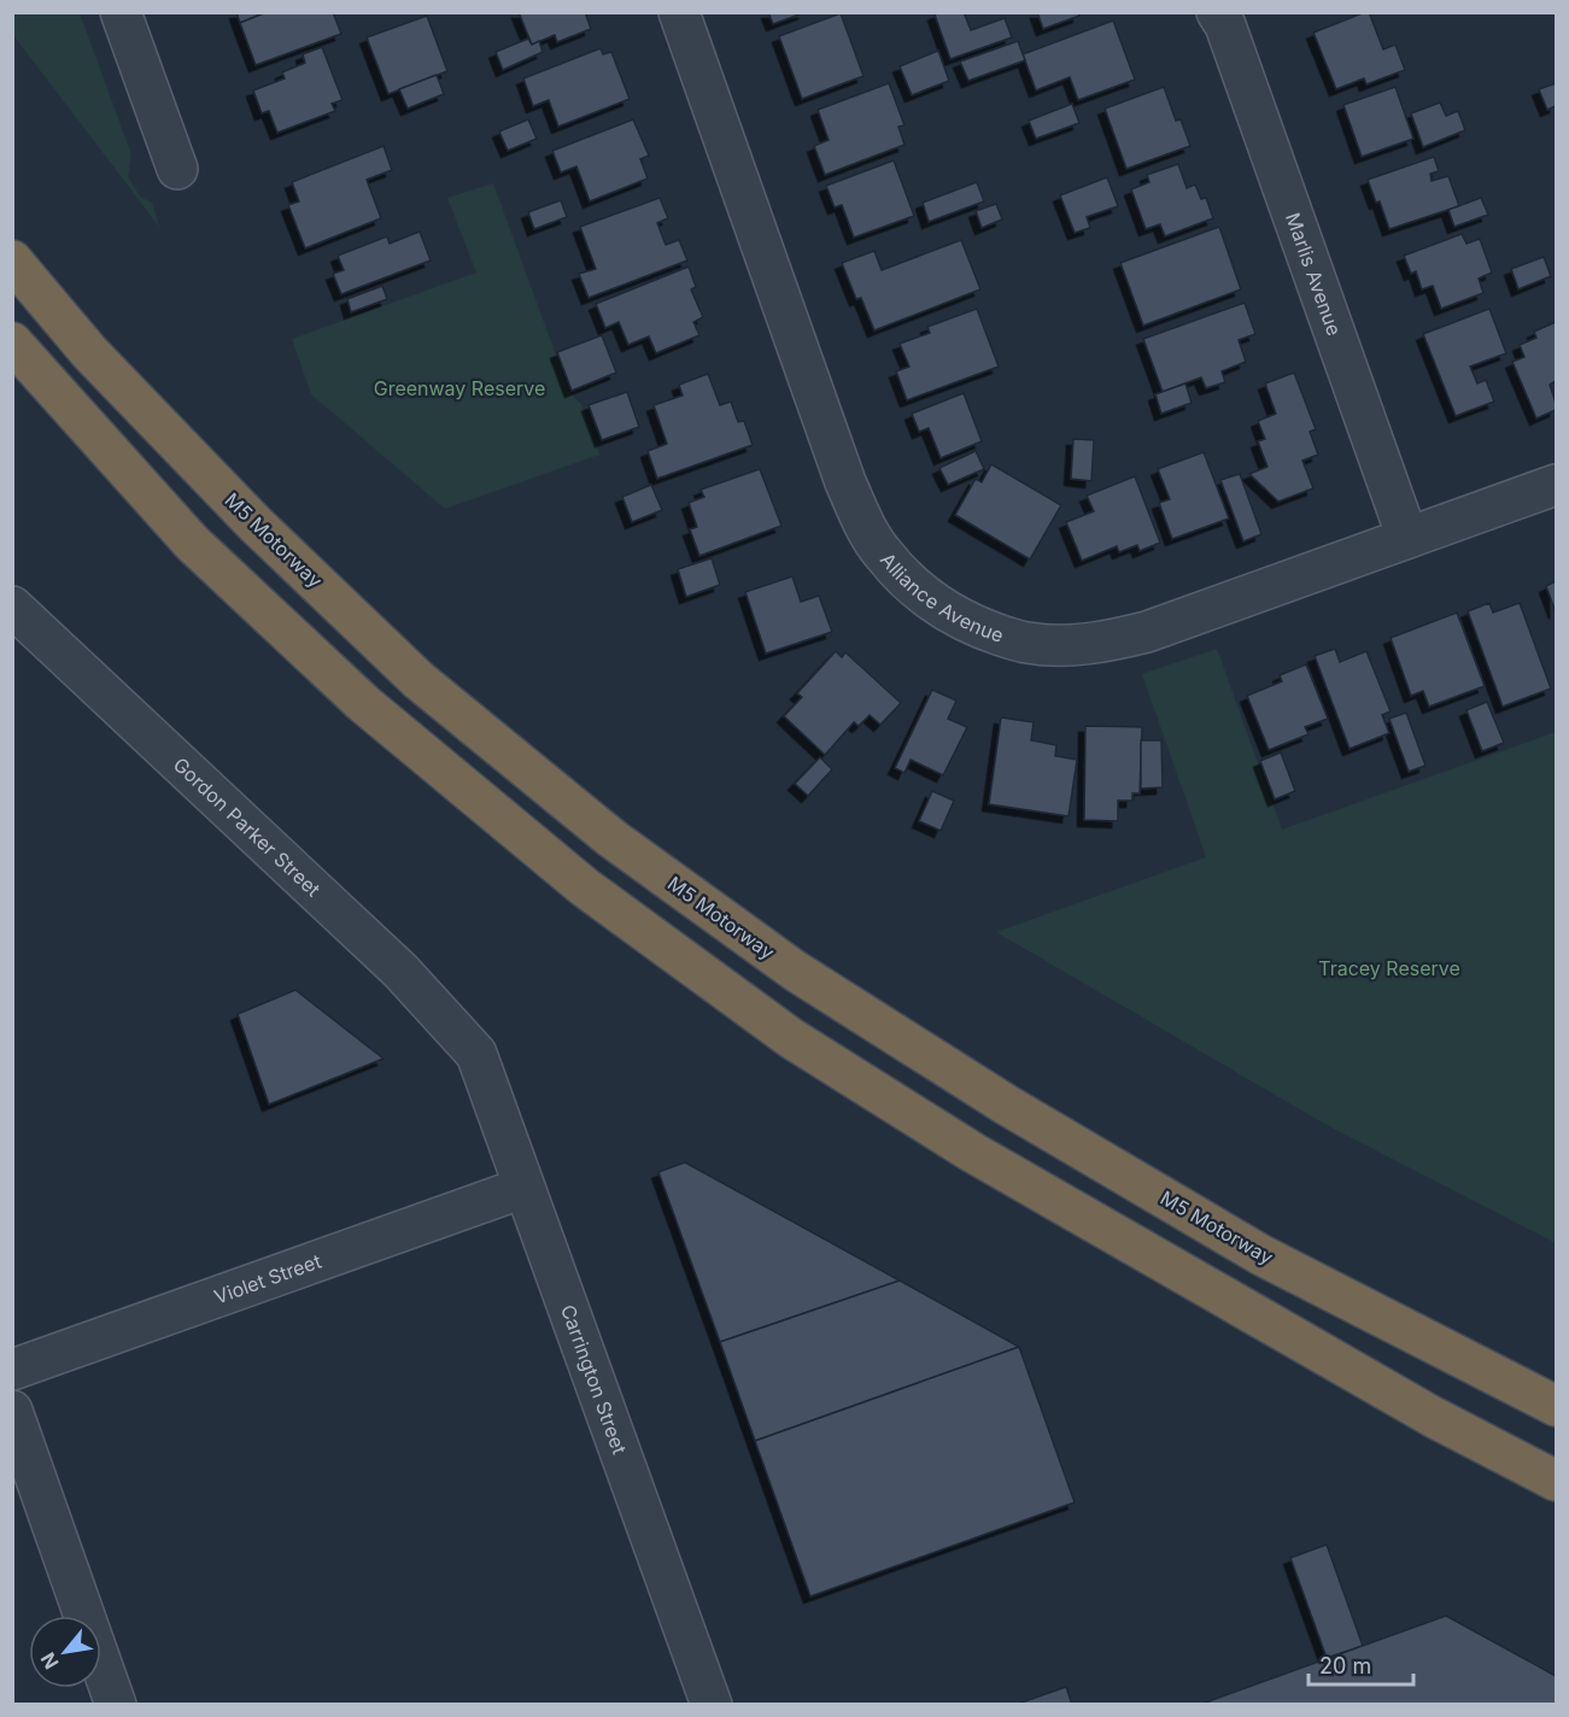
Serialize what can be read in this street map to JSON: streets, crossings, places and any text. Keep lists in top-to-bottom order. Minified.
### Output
{"streets":{"highway":["M5 Motorway"],"street":["Marlis Avenue","Alliance Avenue","Gordon Parker Street","Violet Street","Carrington Street"]},"crossings":[["Marlis Avenue","Alliance Avenue"],["Gordon Parker Street","Carrington Street"],["Violet Street","Carrington Street"]],"parks":["Greenway Reserve","Tracey Reserve"],"scale_bar":"20 m","north":"bottom left"}
